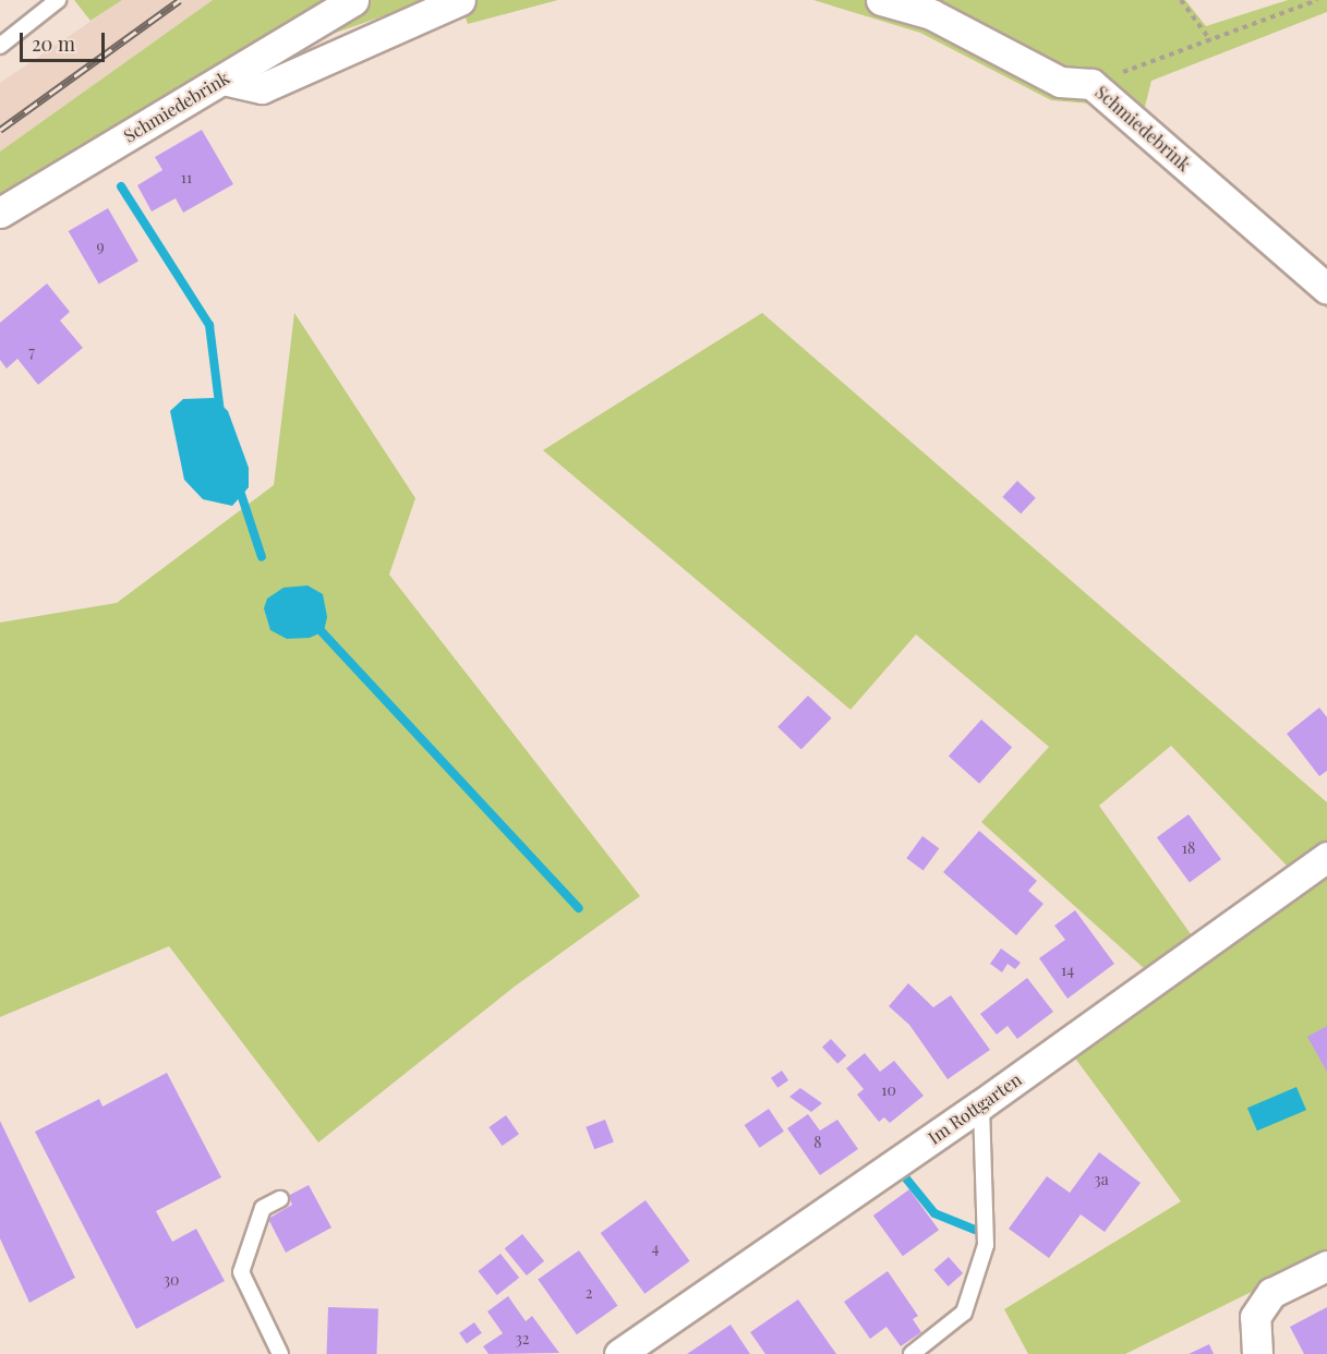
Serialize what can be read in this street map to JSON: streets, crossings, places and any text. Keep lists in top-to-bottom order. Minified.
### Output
{"streets":{"street":["Schmiedebrink","Im Rottgarten"]},"house_numbers":["11","9","7","18","14","10","8","3a","4","30","2","32"],"scale_bar":"20 m"}
